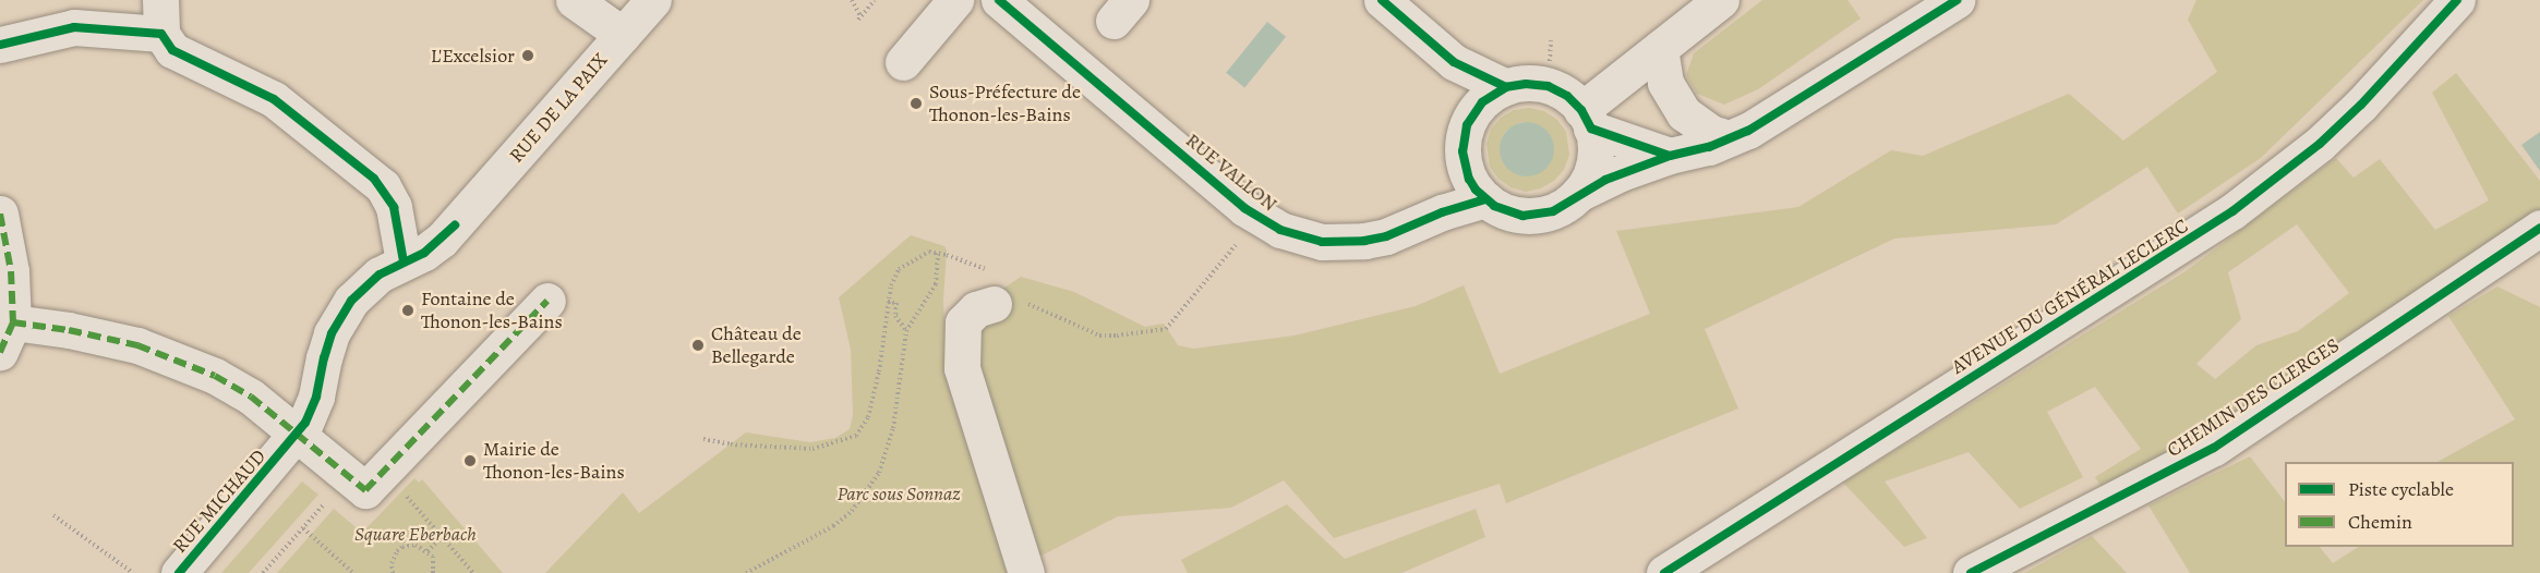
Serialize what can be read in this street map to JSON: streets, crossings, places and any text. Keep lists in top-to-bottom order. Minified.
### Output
{"streets":{"street":["RUE DE LA PAIX","RUE VALLON","AVENUE DU GÉNÉRAL LECLERC","CHEMIN DES CLERGES","RUE MICHAUD"]},"crossings":[["RUE DE LA PAIX","RUE MICHAUD"]],"parks":["Parc sous Sonnaz","Square Eberbach"],"places":["L'Excelsior","Sous-Préfecture de Thonon-les-Bains","Fontaine de Thonon-les-Bains","Château de Bellegarde","Mairie de Thonon-les-Bains"],"legend":["Piste cyclable","Chemin"]}
